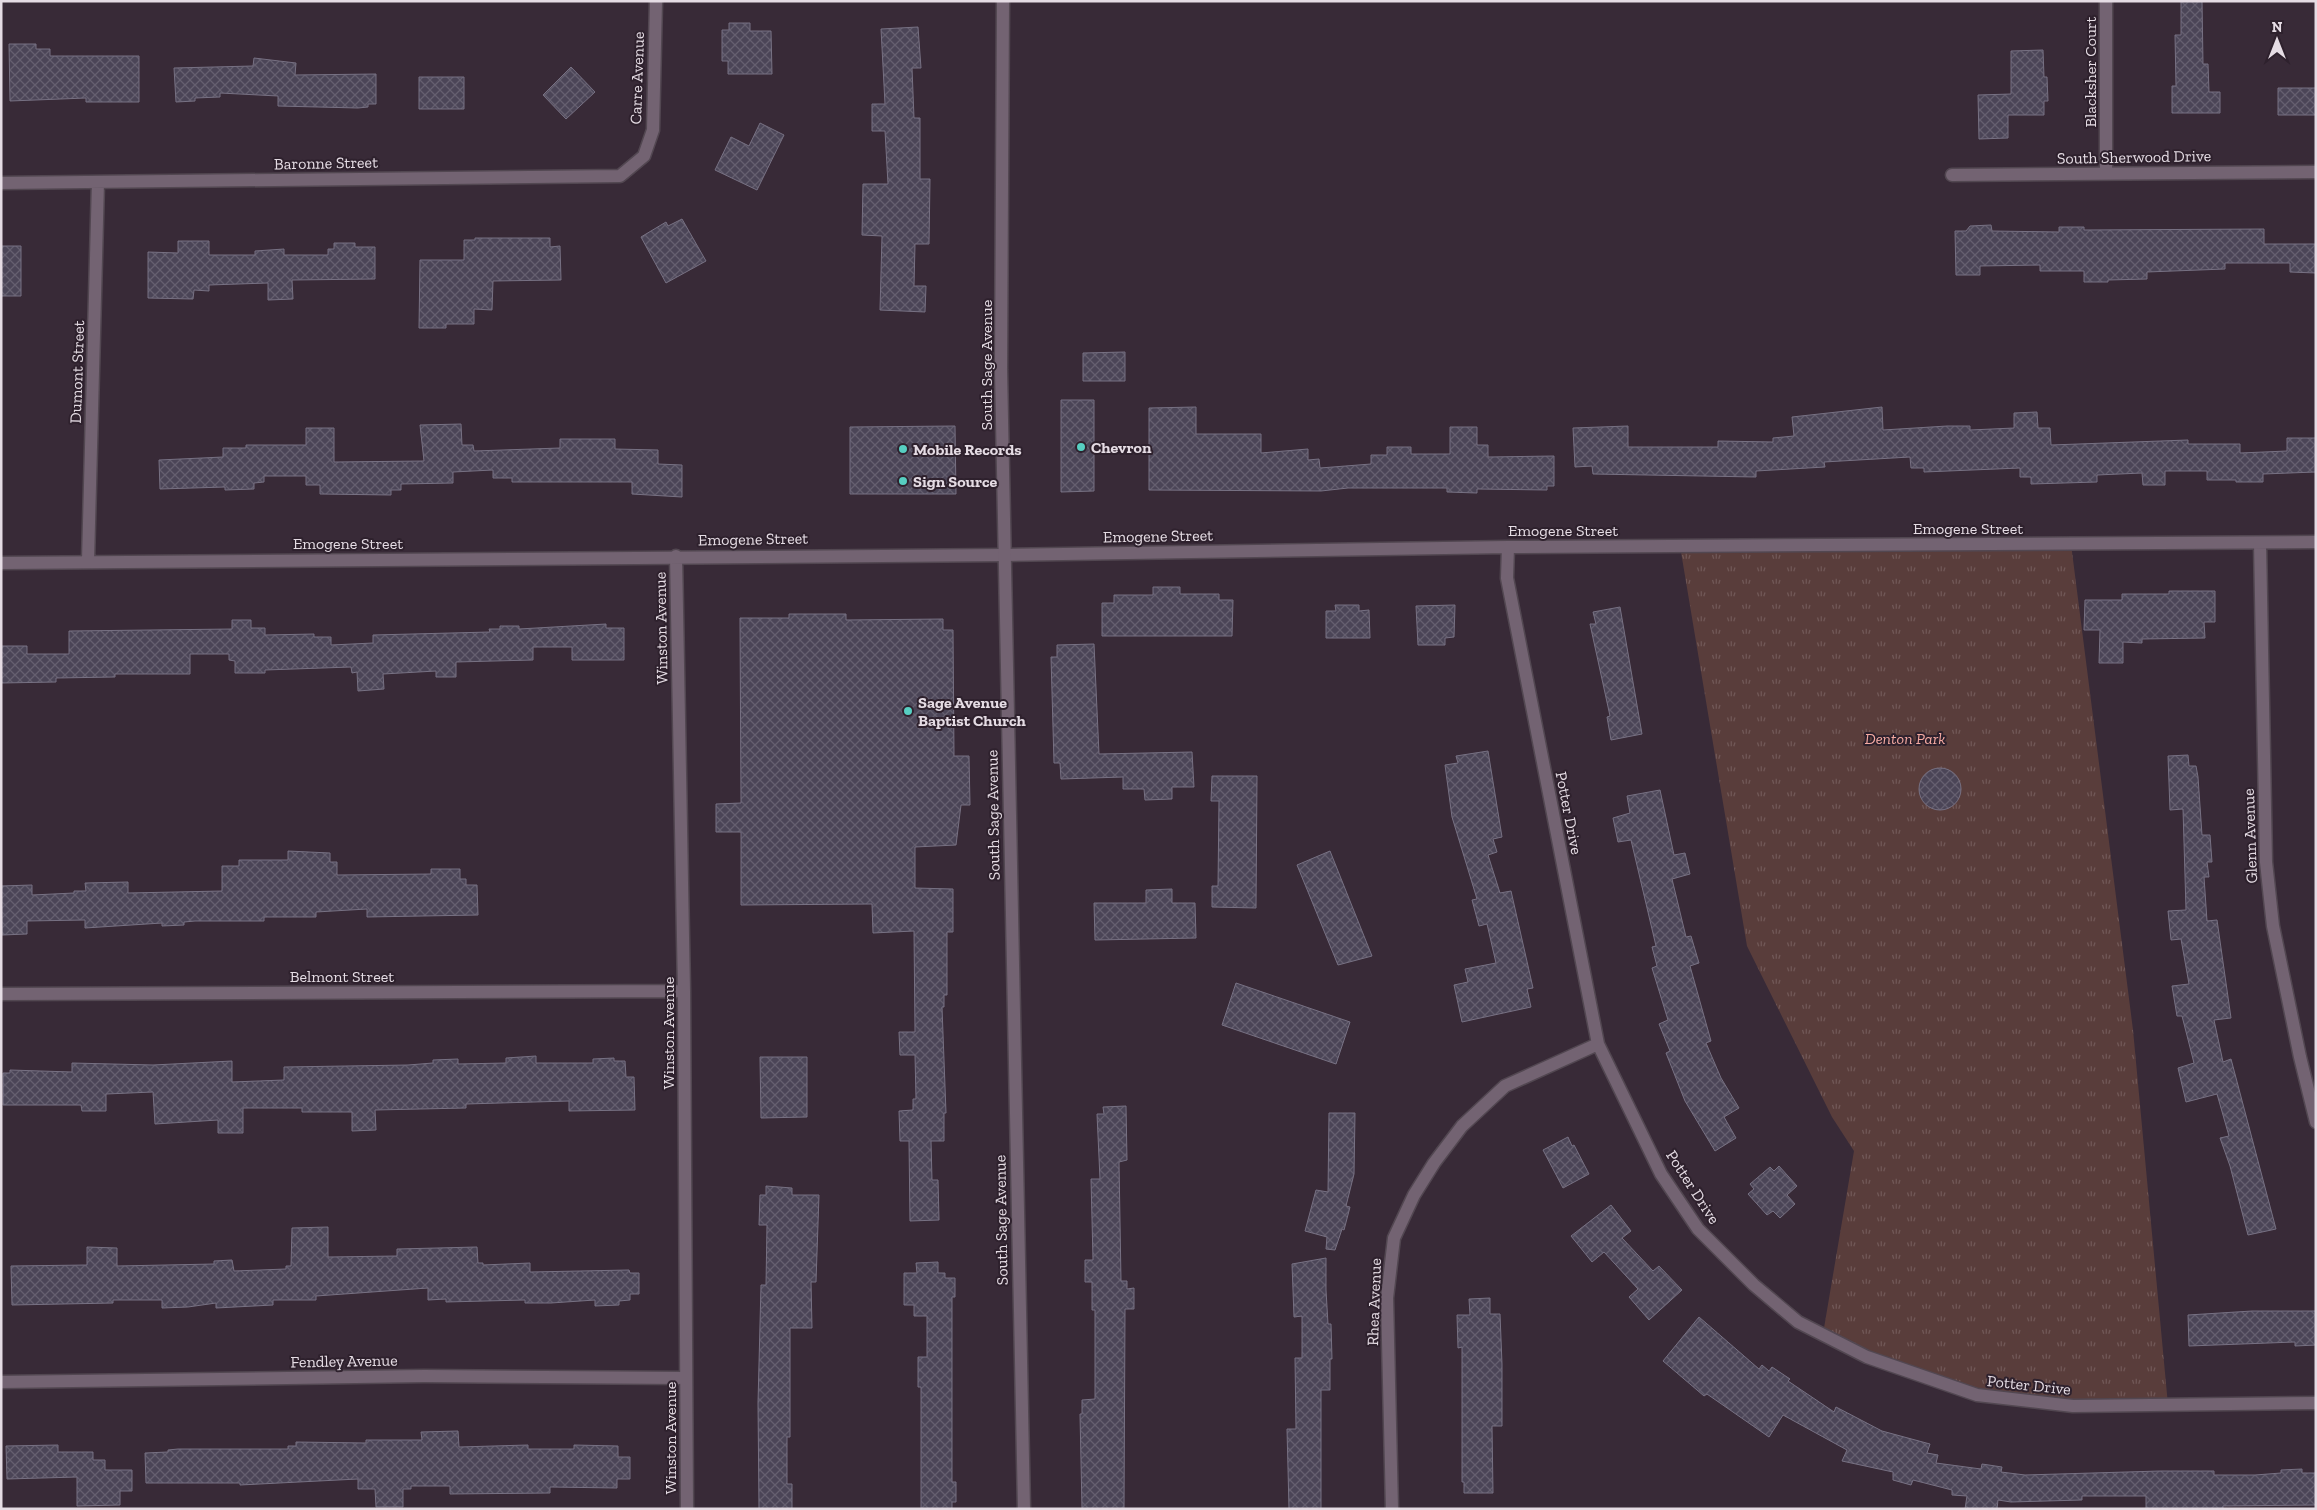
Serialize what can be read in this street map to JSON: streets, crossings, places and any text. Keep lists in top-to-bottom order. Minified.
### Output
{"streets":{"street":["Blacksher Court","Carre Avenue","South Sherwood Drive","Baronne Street","South Sage Avenue","Dumont Street","Emogene Street","Winston Avenue","Potter Drive","Glenn Avenue","Belmont Street","Rhea Avenue","Fendley Avenue"]},"crossings":[["Blacksher Court","South Sherwood Drive"],["Carre Avenue","Baronne Street"],["Baronne Street","Dumont Street"],["South Sage Avenue","Emogene Street"],["Dumont Street","Emogene Street"],["Emogene Street","Winston Avenue"],["Emogene Street","Potter Drive"],["Emogene Street","Glenn Avenue"],["Winston Avenue","Belmont Street"],["Winston Avenue","Fendley Avenue"],["Potter Drive","Rhea Avenue"]],"parks":["Denton Park"],"places":["Chevron","Mobile Records","Sign Source","Sage Avenue Baptist Church"],"north":"top"}
